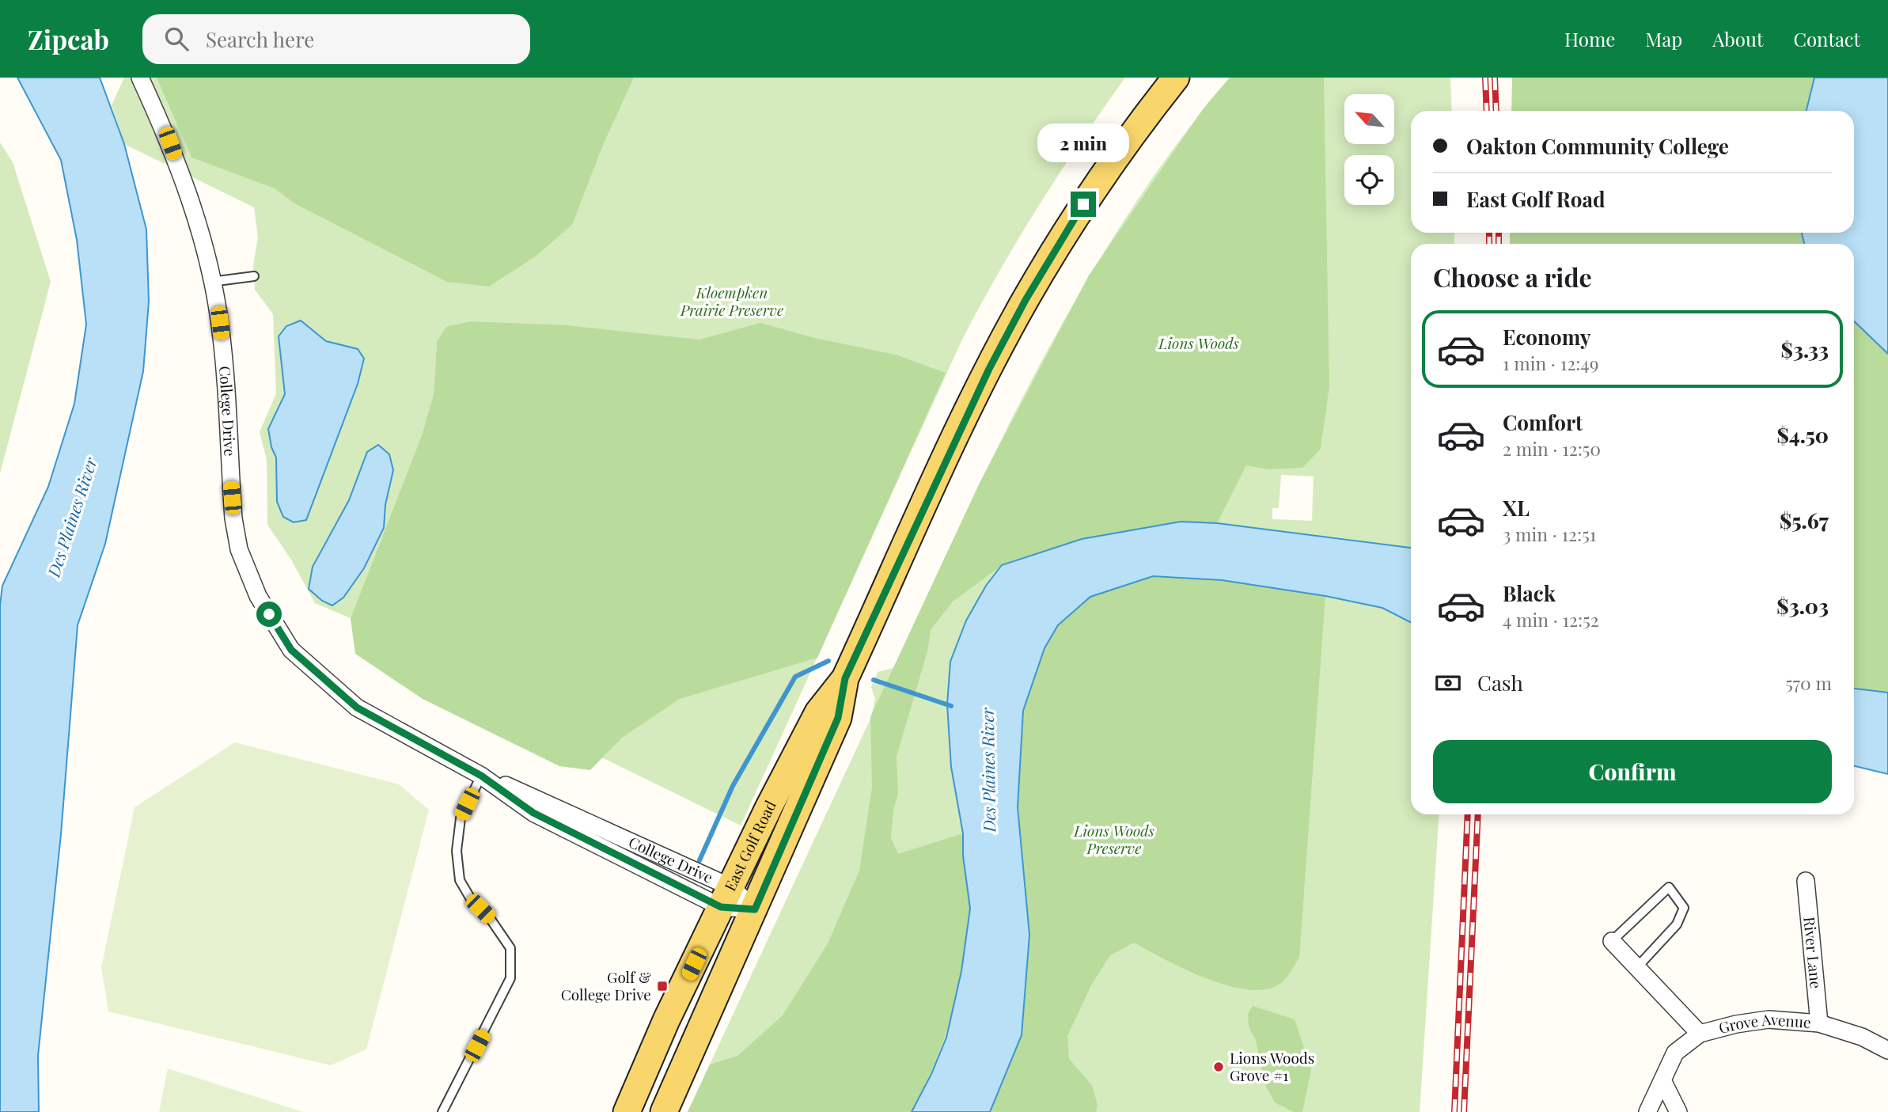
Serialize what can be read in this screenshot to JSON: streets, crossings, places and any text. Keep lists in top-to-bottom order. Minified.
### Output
{"streets":{"main road":["East Golf Road"],"street":["College Drive","River Lane","Grove Avenue"]},"crossings":[["College Drive","East Golf Road"],["River Lane","Grove Avenue"]],"water":["Des Plaines River"],"parks":["Kloempken Prairie Preserve","Lions Woods","Lions Woods Preserve"],"places":{"transit":["Golf & College Drive"],"other":["Lions Woods Grove #1"]},"north":"top left","page":{"header":"Zipcab","search":"Search here","nav":["Home","Map","About","Contact"],"banner":["Oakton Community College","East Golf Road"],"bubble":"2 min","heading":"Choose a ride","list":[{"name":"Economy","note":"1 min · 12:49","value":"$3.33"},{"name":"Comfort","note":"2 min · 12:50","value":"$4.50"},{"name":"XL","note":"3 min · 12:51","value":"$5.67"},{"name":"Black","note":"4 min · 12:52","value":"$3.03"}],"pay":["Cash","570 m"],"buttons":"Confirm"}}
